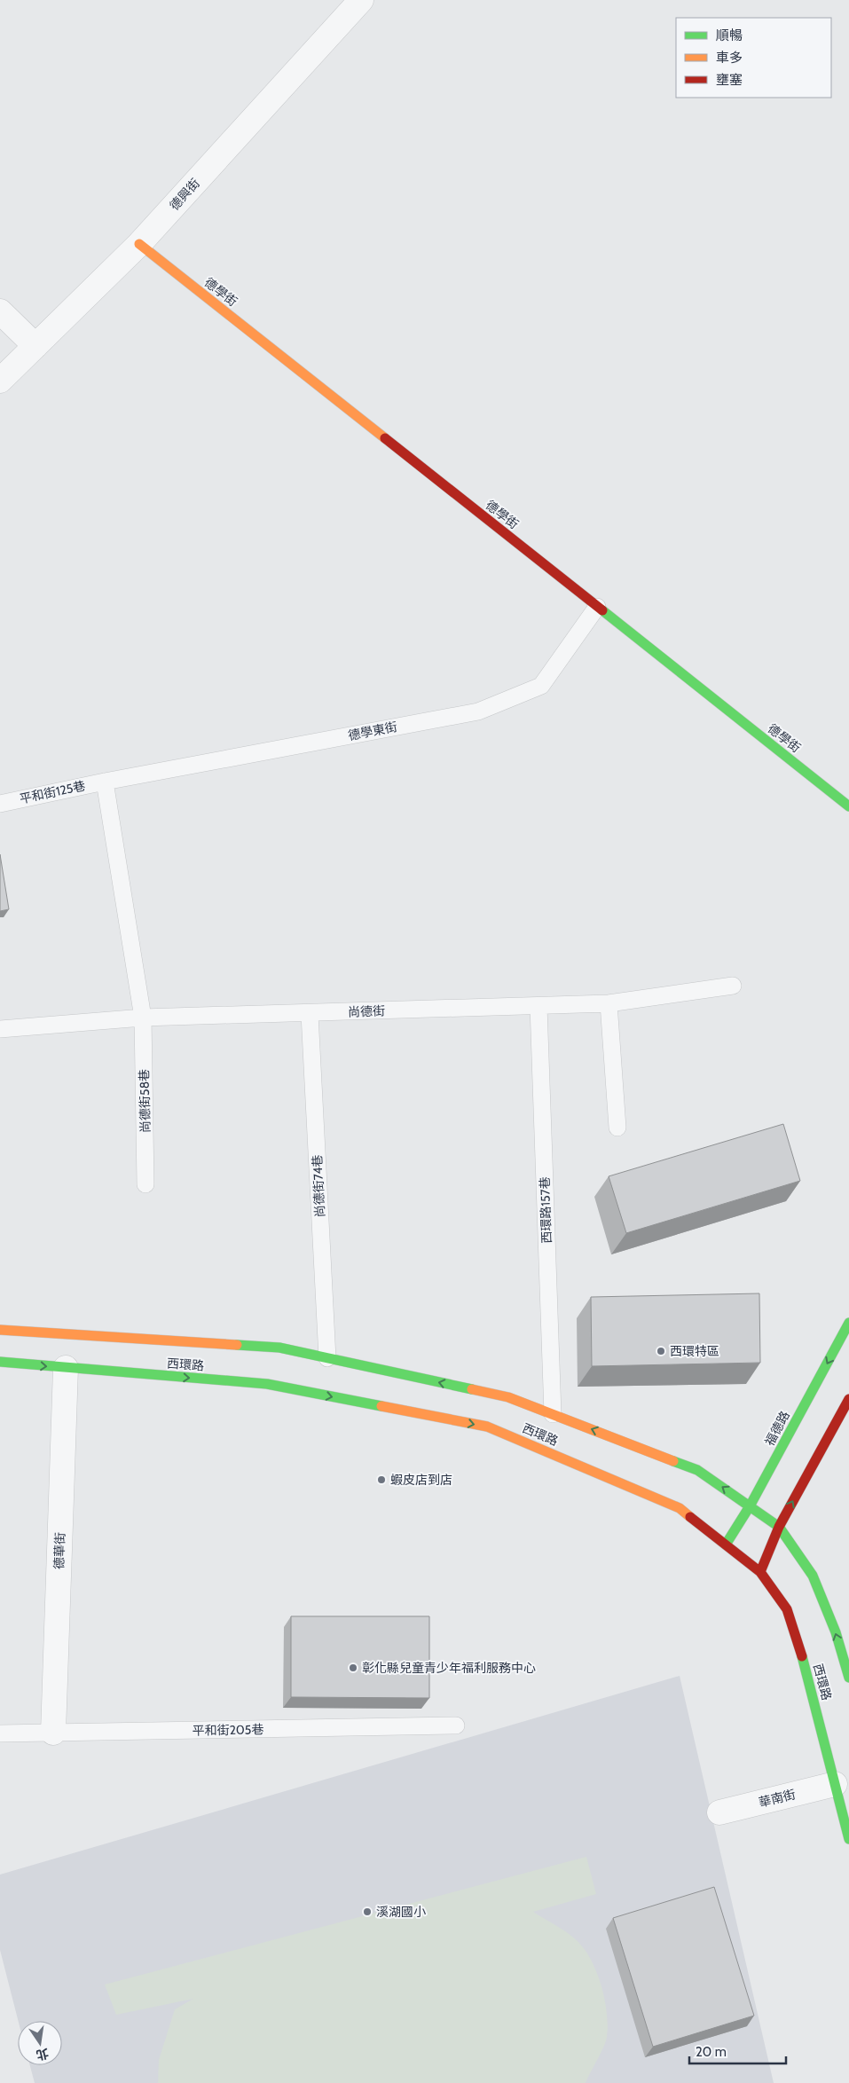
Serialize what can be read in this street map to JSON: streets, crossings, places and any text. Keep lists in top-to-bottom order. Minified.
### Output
{"streets":{"main road":["德學街","西環路","福德路"],"street":["德興街","德華街","華南街"],"lane":["德學東街","平和街125巷","尚德街","尚德街58巷","尚德街74巷","西環路157巷","平和街205巷"]},"crossings":[["德興街","德學街"],["德學街","德學東街"],["德學東街","平和街125巷"],["德學東街","尚德街58巷"],["平和街125巷","尚德街58巷"],["尚德街","尚德街58巷"],["尚德街","尚德街74巷"],["尚德街","西環路157巷"],["尚德街74巷","西環路"],["西環路157巷","西環路"],["西環路","福德路"],["西環路","德華街"],["西環路","華南街"],["德華街","平和街205巷"]],"places":["西環特區","蝦皮店到店","彰化縣兒童青少年福利服務中心","溪湖國小"],"legend":["順暢","車多","壅塞"],"scale_bar":"20 m","north":"bottom"}
